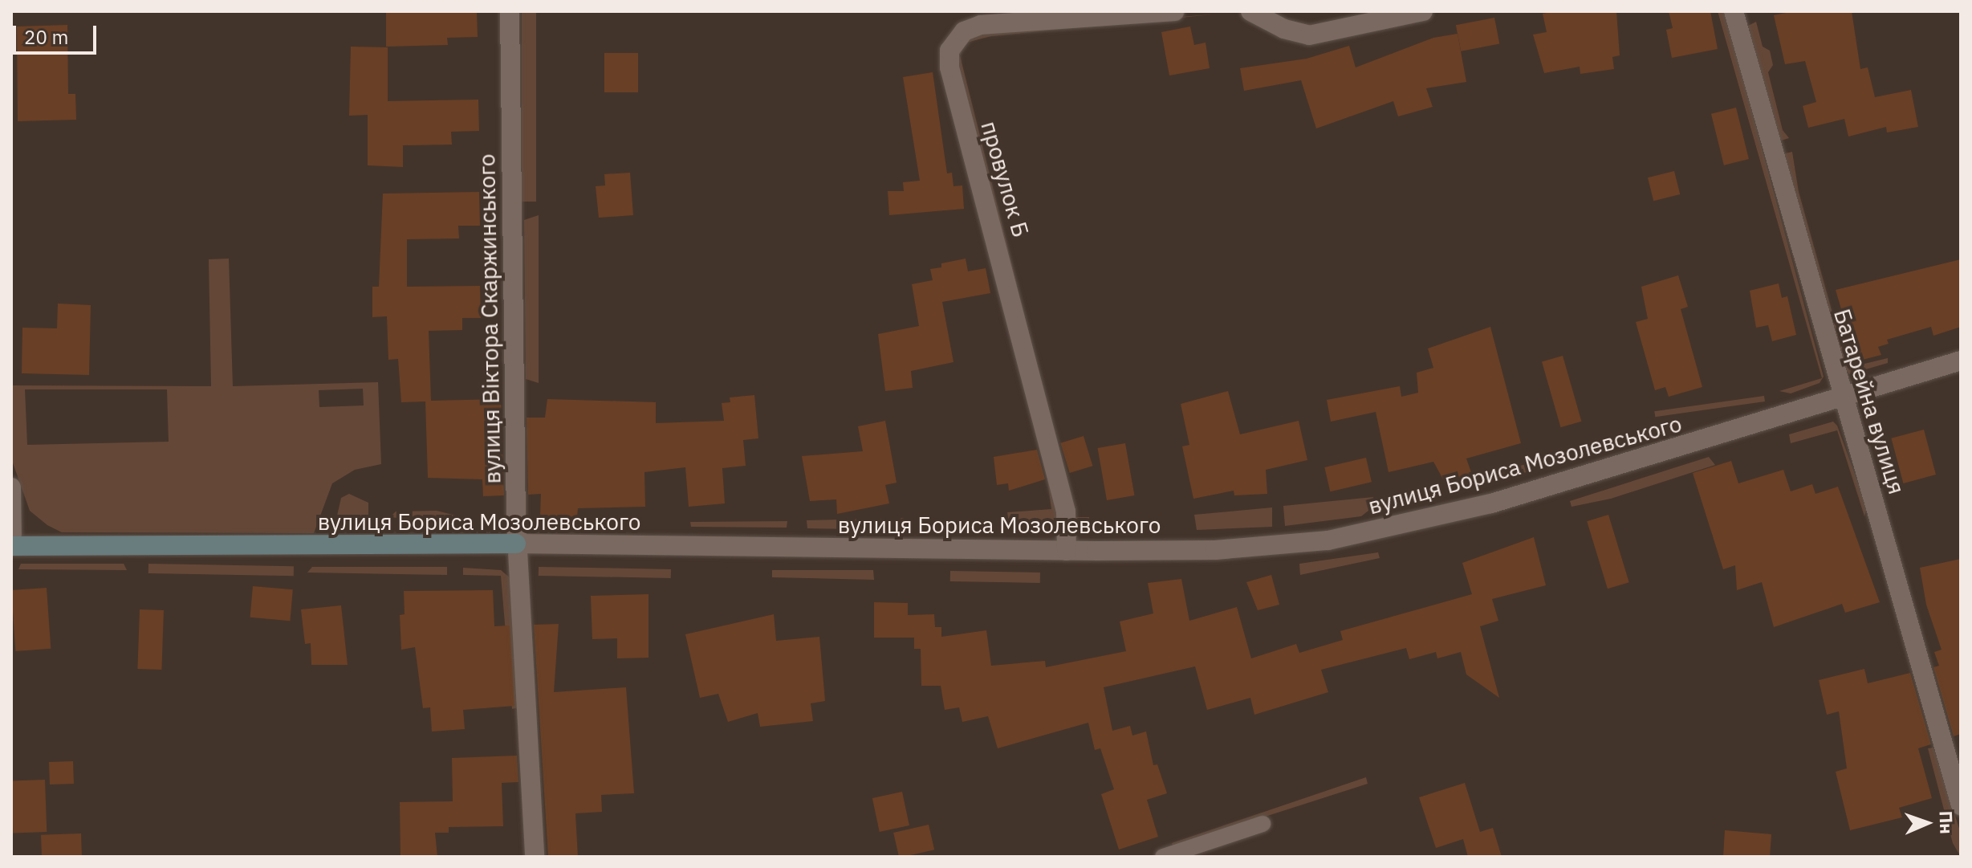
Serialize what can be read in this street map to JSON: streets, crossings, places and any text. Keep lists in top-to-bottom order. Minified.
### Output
{"streets":{"street":["провулок Б","вулиця Віктора Скаржинського","Батарейна вулиця","вулиця Бориса Мозолевського"]},"crossings":[["провулок Б","вулиця Бориса Мозолевського"],["вулиця Віктора Скаржинського","вулиця Бориса Мозолевського"],["Батарейна вулиця","вулиця Бориса Мозолевського"]],"scale_bar":"20 m","north":"right"}
